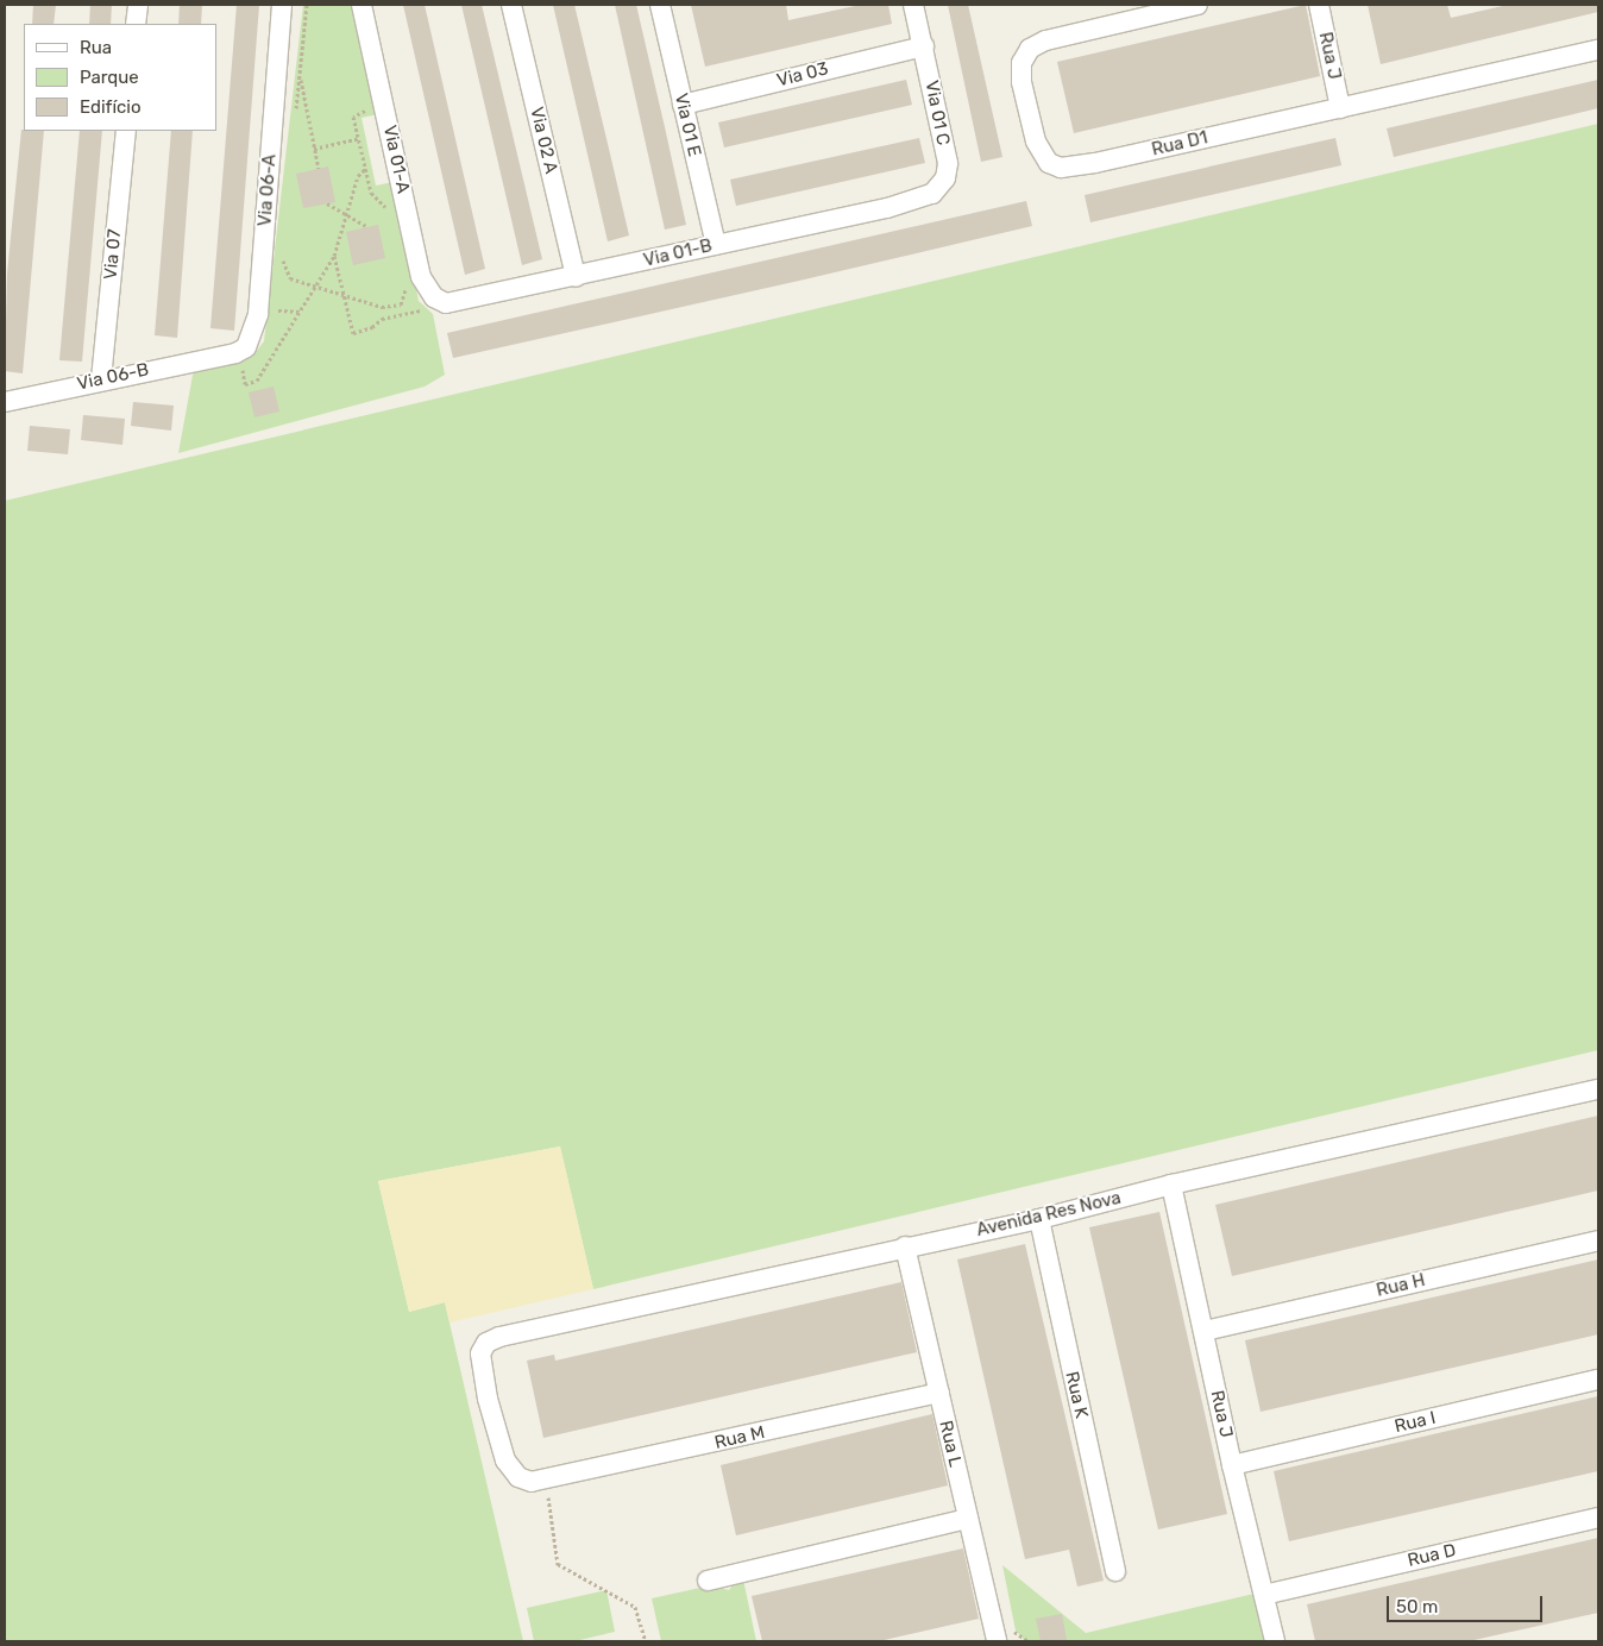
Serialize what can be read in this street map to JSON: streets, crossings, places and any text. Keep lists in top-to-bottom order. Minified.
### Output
{"streets":{"street":["Rua J","Via 03","Via 01 C","Via 01 E","Via 02 A","Rua D1","Via 01-A","Via 06-A","Via 01-B","Via 07","Via 06-B","Avenida Res Nova","Rua H","Rua K","Rua I","Rua M","Rua L","Rua D"]},"crossings":[["Rua J","Rua D1"],["Rua J","Avenida Res Nova"],["Rua J","Rua H"],["Rua J","Rua I"],["Rua J","Rua D"],["Via 03","Via 01 C"],["Via 03","Via 01 E"],["Via 01 C","Via 01-B"],["Via 01 E","Via 01-B"],["Via 02 A","Via 01-B"],["Via 01-A","Via 01-B"],["Via 06-A","Via 06-B"],["Via 07","Via 06-B"],["Avenida Res Nova","Rua K"],["Avenida Res Nova","Rua M"],["Avenida Res Nova","Rua L"],["Rua M","Rua L"]],"legend":["Rua","Parque","Edifício"],"scale_bar":"50 m"}
